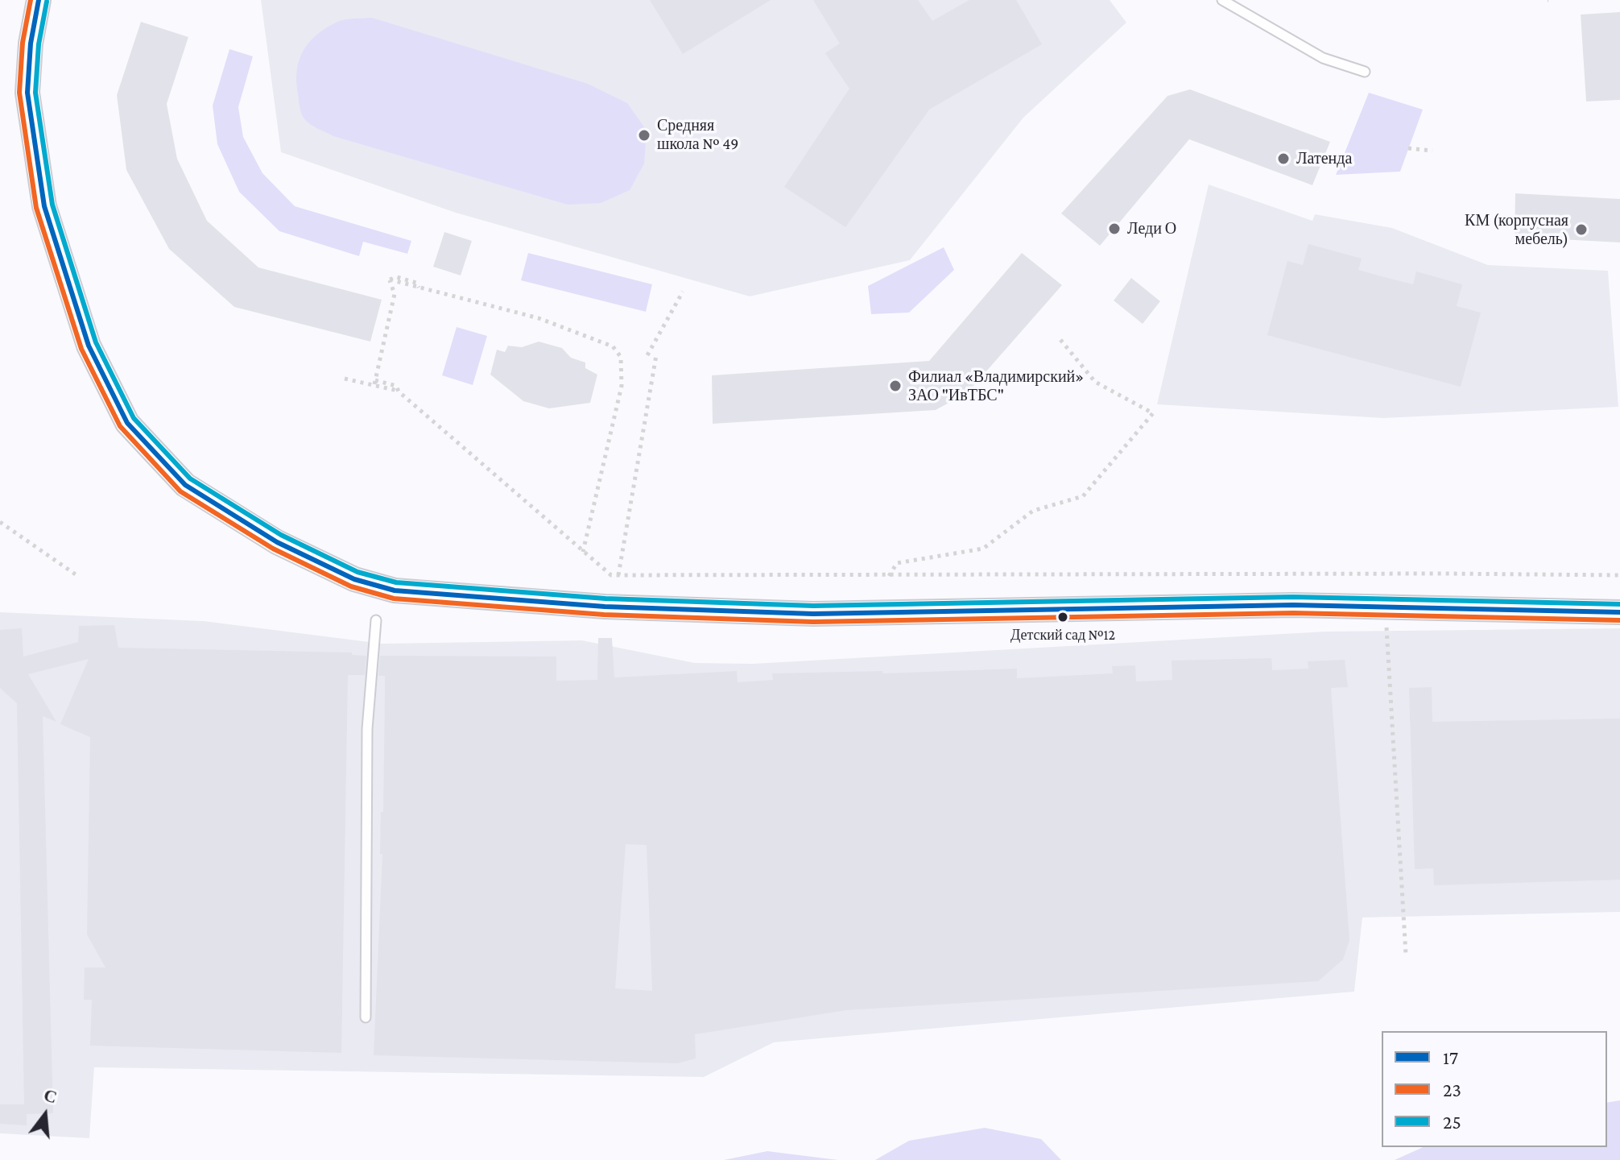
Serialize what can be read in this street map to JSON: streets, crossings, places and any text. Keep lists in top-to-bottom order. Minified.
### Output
{"places":["Средняя школа № 49","Латенда","Леди О","КМ (корпусная мебель)","Филиал «Владимирский» ЗАО \"ИвТБС\"","Детский сад №12"],"lines":["transit line 17","transit line 23","transit line 25"],"legend":["17","23","25"],"north":"top"}
